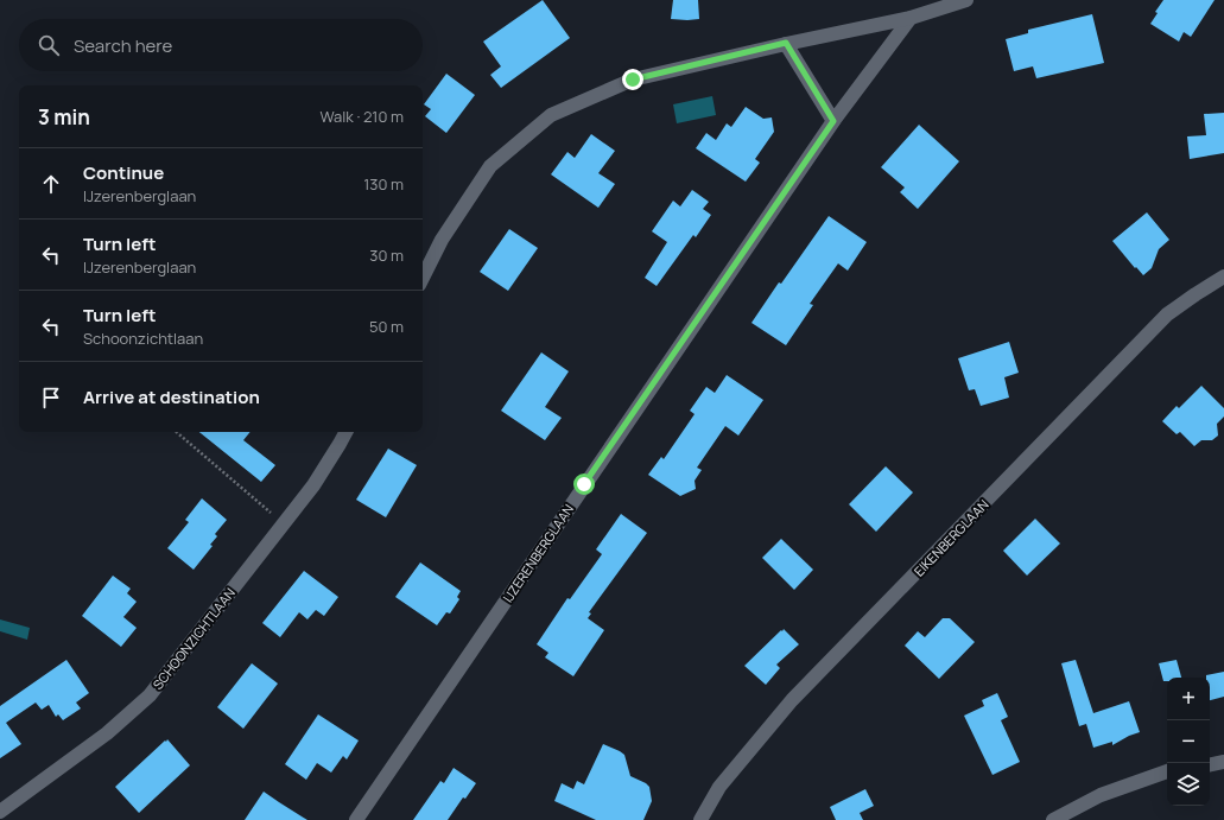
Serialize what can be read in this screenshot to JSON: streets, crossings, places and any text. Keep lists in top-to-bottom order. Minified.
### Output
{"streets":{"street":["EIKENBERGLAAN","IJZERENBERGLAAN","SCHOONZICHTLAAN"]},"page":{"search":"Search here","heading":["3 min","Walk · 210 m"],"list":[["Continue","IJzerenberglaan","130 m"],["Turn left","IJzerenberglaan","30 m"],["Turn left","Schoonzichtlaan","50 m"],"Arrive at destination"],"map_buttons":["+","−"]}}
